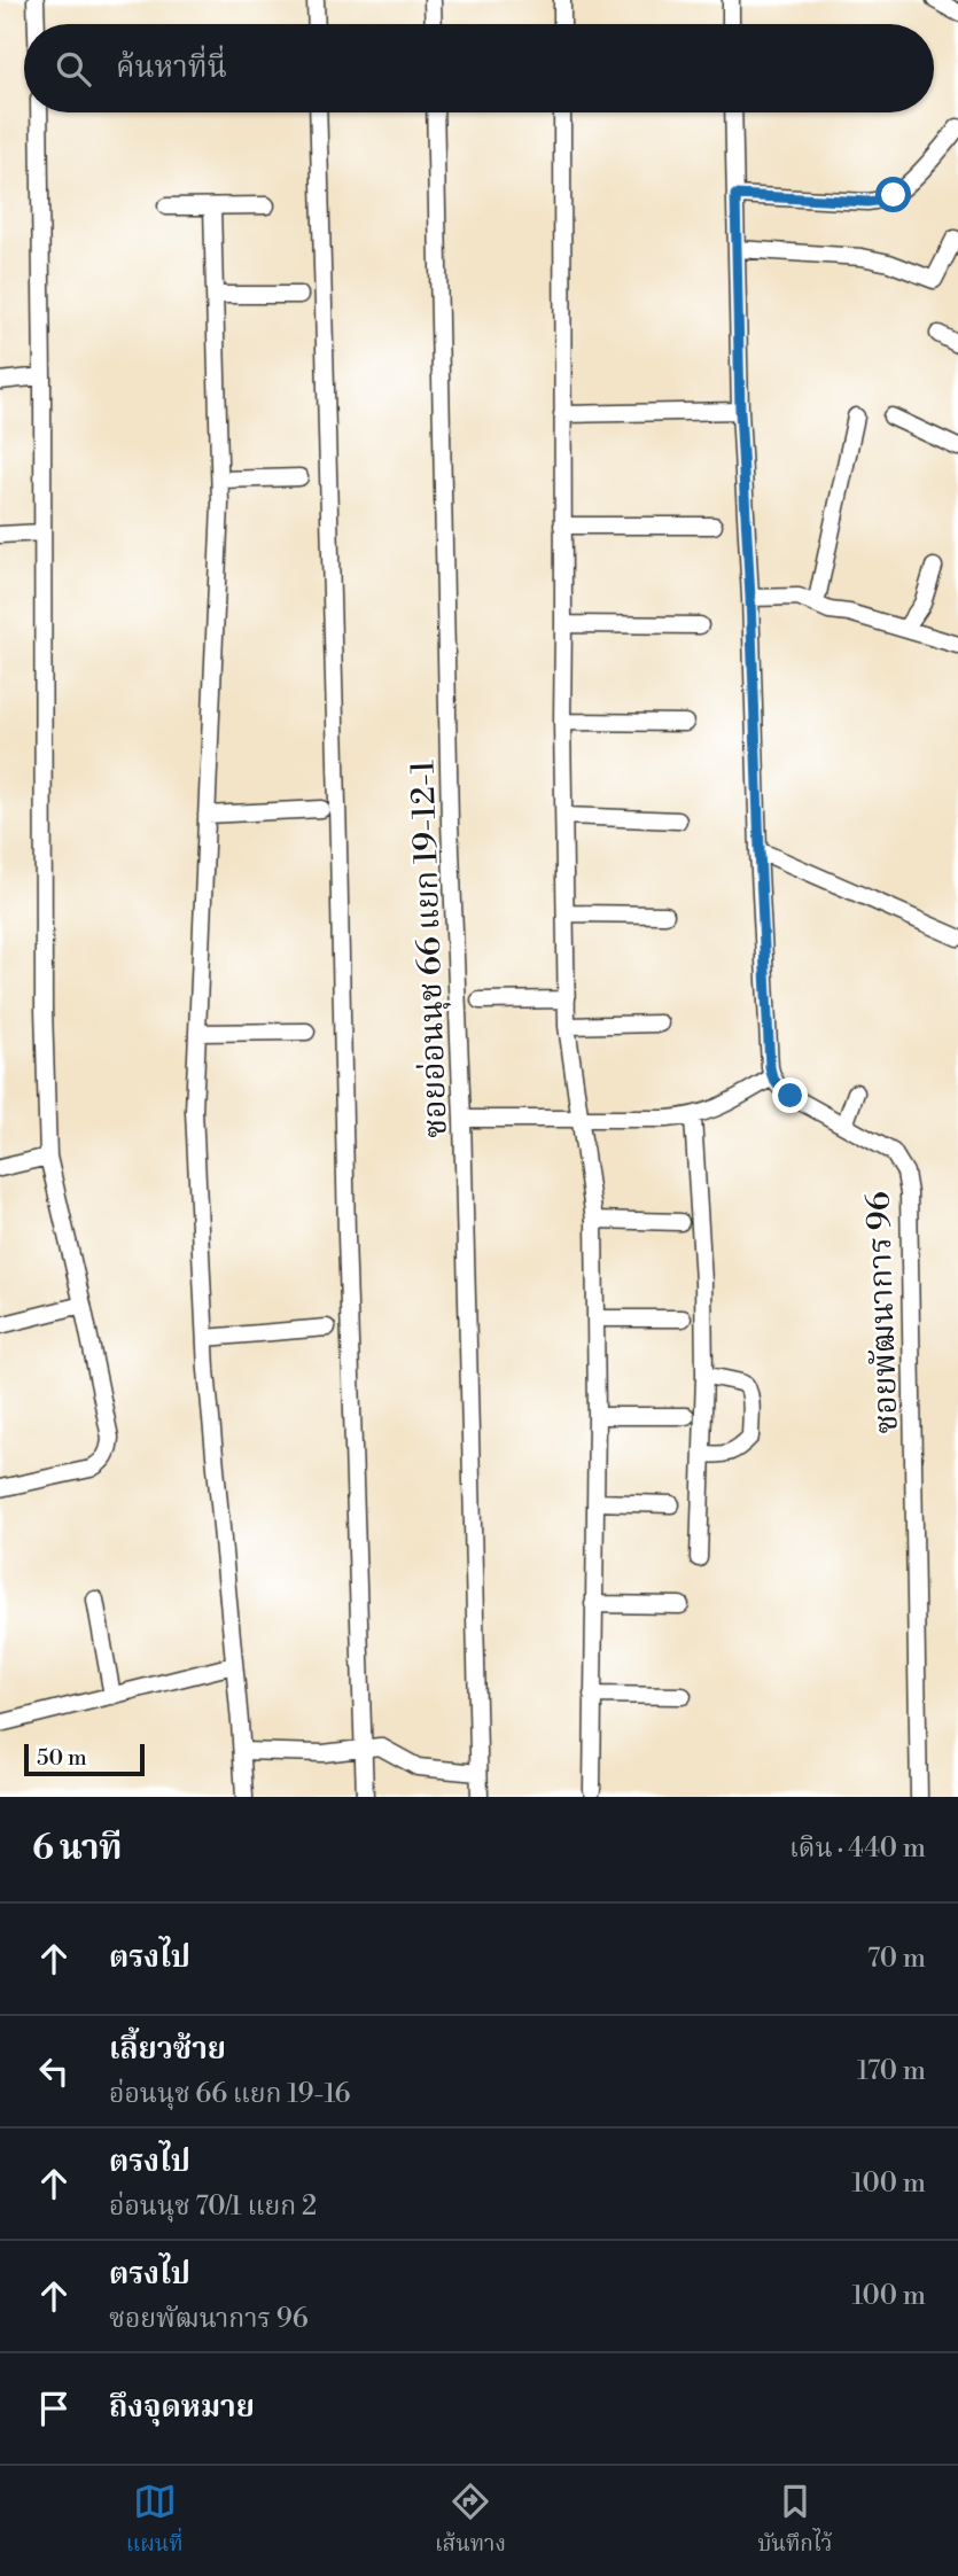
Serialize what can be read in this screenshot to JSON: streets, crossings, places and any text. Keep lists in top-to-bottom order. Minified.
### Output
{"streets":{"street":["ซอยอ่อนนุช 66 แยก 19-12-1","ซอยพัฒนาการ 96"]},"scale_bar":"50 m","page":{"search":"ค้นหาที่นี่","scale":"50 m","heading":["6 นาที","เดิน · 440 m"],"list":[["ตรงไป","70 m"],["เลี้ยวซ้าย","อ่อนนุช 66 แยก 19-16","170 m"],["ตรงไป","อ่อนนุช 70/1 แยก 2","100 m"],["ตรงไป","ซอยพัฒนาการ 96","100 m"],"ถึงจุดหมาย"],"nav":["แผนที่","เส้นทาง","บันทึกไว้"]}}
